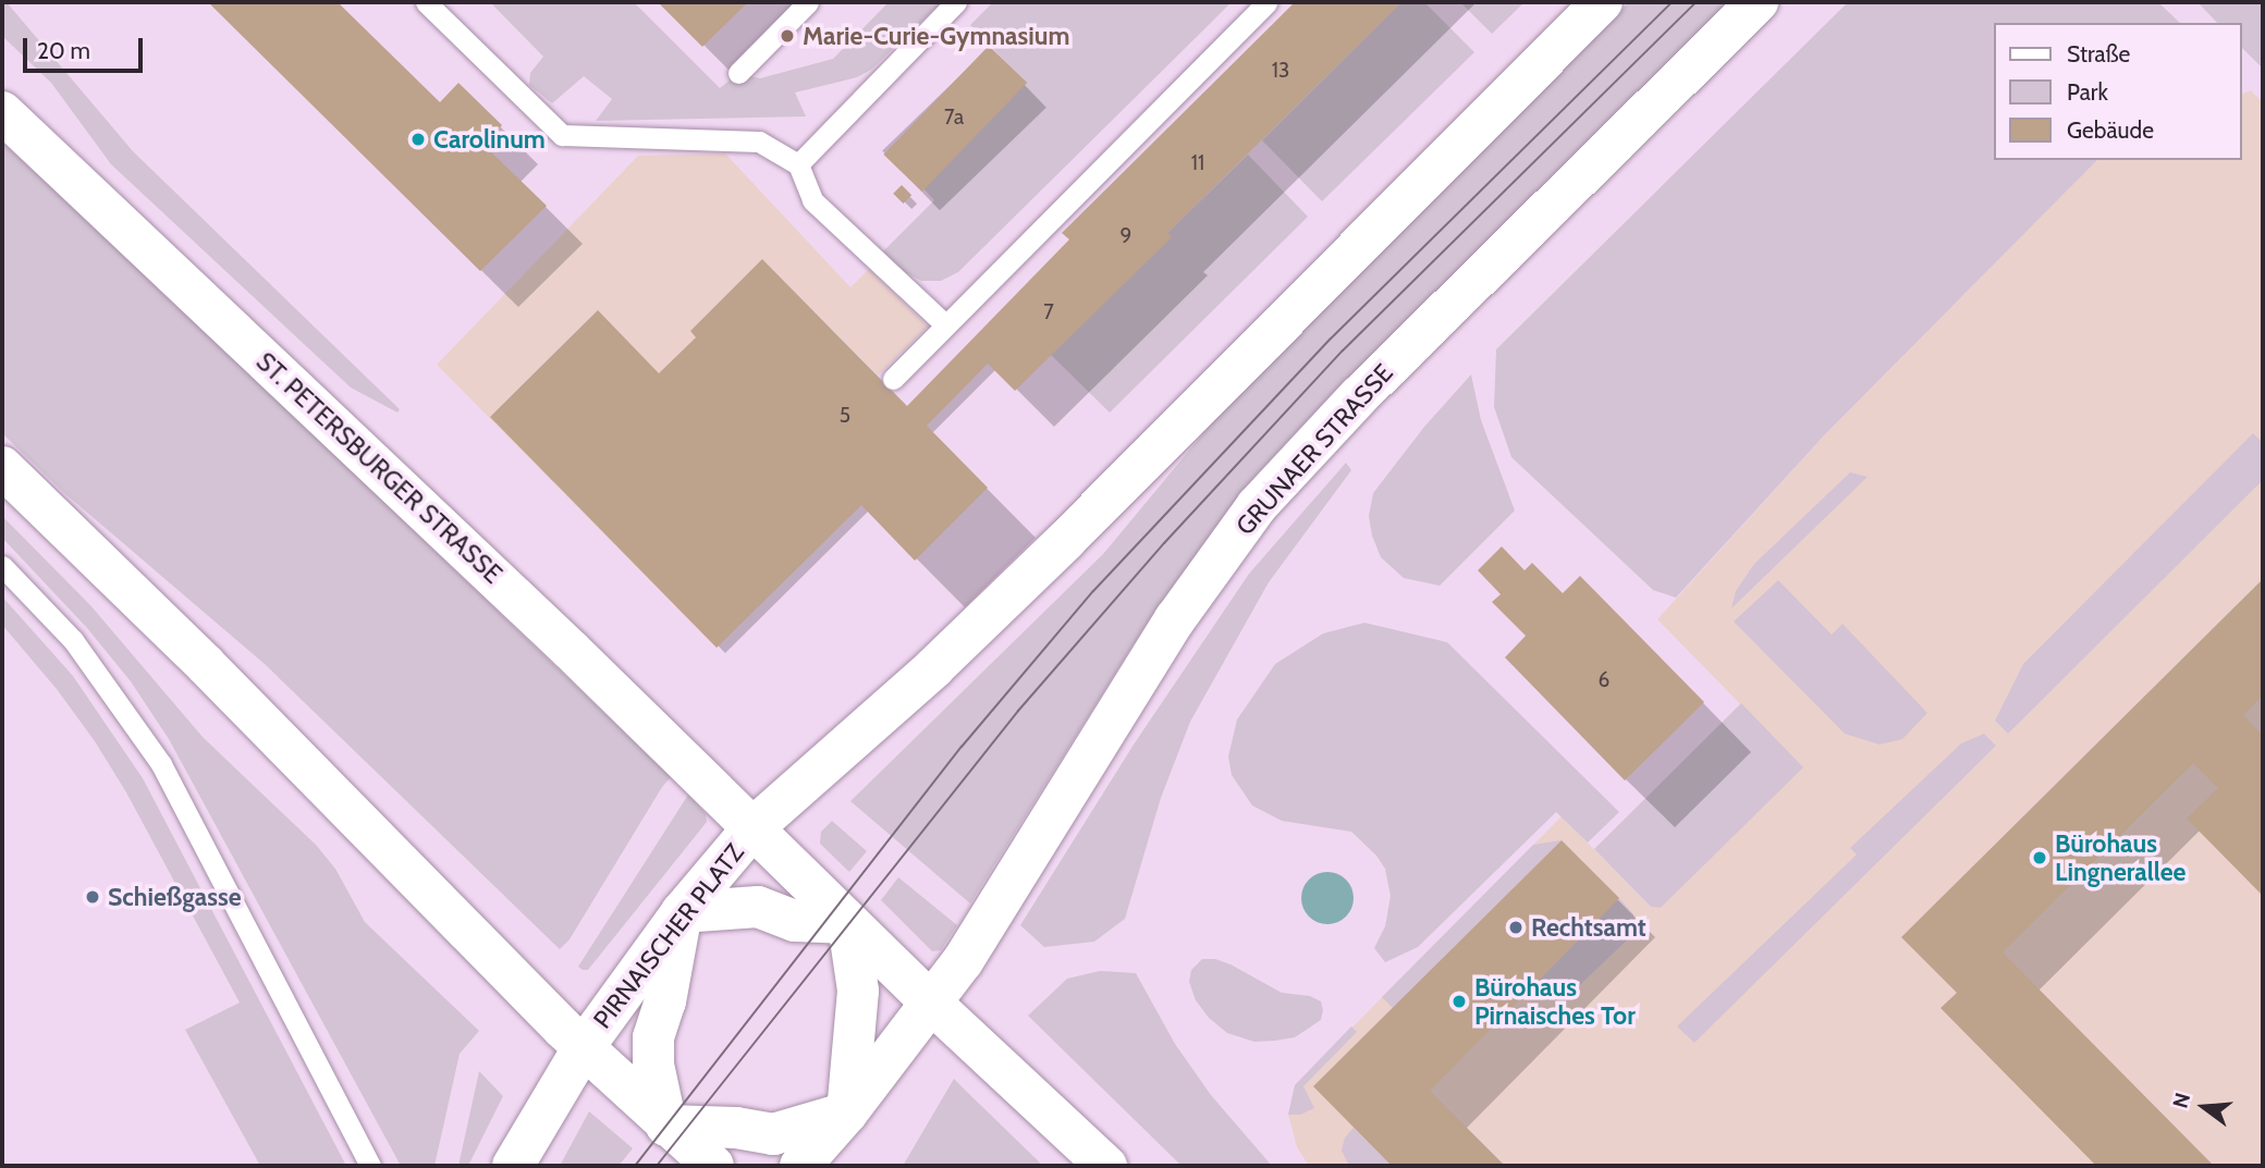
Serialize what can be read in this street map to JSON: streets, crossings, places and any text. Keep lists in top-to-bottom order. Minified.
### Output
{"streets":{"main road":["GRUNAER STRASSE","ST. PETERSBURGER STRASSE","PIRNAISCHER PLATZ"]},"crossings":[["GRUNAER STRASSE","PIRNAISCHER PLATZ"],["ST. PETERSBURGER STRASSE","PIRNAISCHER PLATZ"]],"places":["Marie-Curie-Gymnasium","Carolinum","Bürohaus Lingnerallee","Schießgasse","Rechtsamt","Bürohaus Pirnaisches Tor"],"house_numbers":["13","7a","11","9","7","5","6"],"legend":["Straße","Park","Gebäude"],"scale_bar":"20 m","north":"left"}
